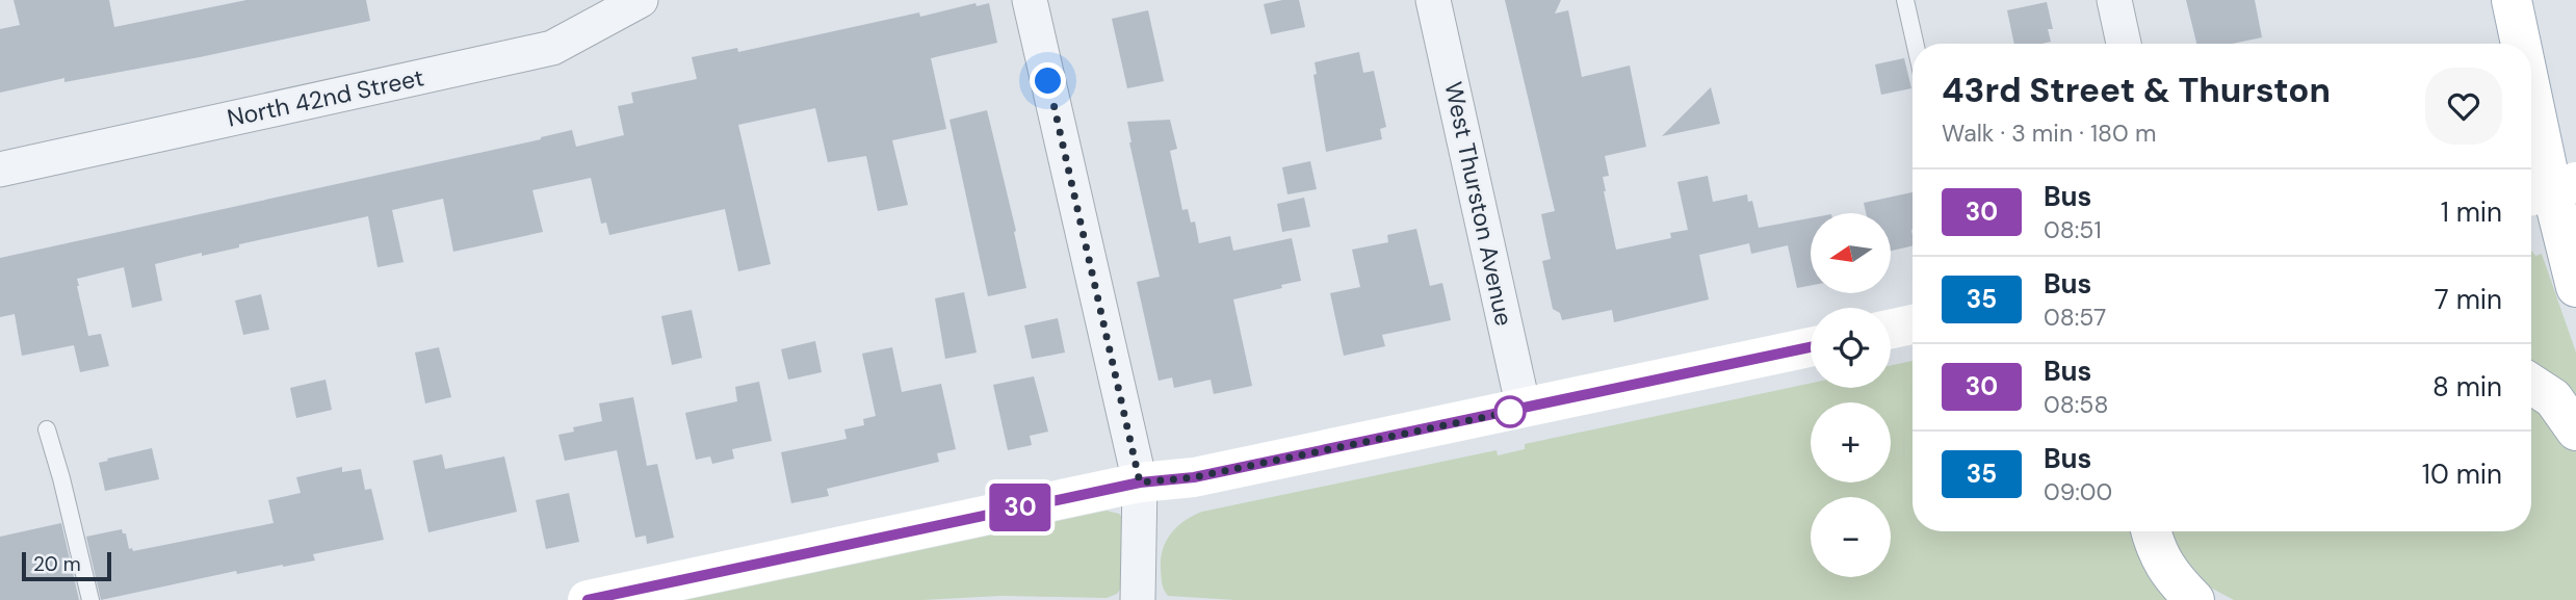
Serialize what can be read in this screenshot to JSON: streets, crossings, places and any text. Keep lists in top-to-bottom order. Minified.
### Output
{"streets":{"street":["North 42nd Street","West Thurston Avenue"]},"lines":["bus line 30"],"scale_bar":"20 m","north":"left","page":{"on_map":"30","heading":["43rd Street & Thurston","Walk · 3 min · 180 m"],"list":[{"mark":"30","name":"Bus","note":"08:51","value":"1 min"},{"mark":"35","name":"Bus","note":"08:57","value":"7 min"},{"mark":"30","name":"Bus","note":"08:58","value":"8 min"},{"mark":"35","name":"Bus","note":"09:00","value":"10 min"}],"map_buttons":["+","−"],"scale":"20 m"}}
